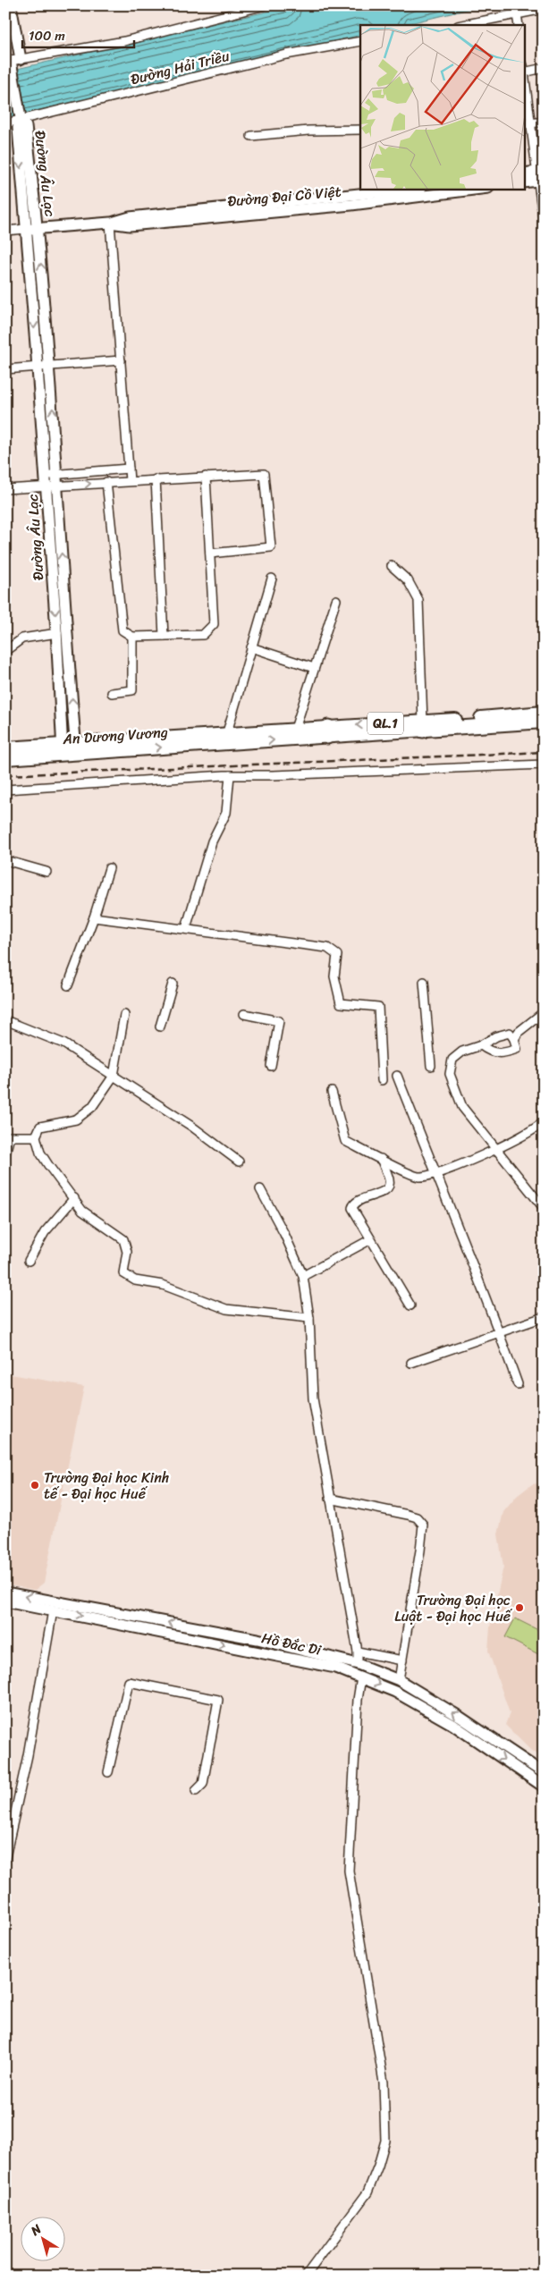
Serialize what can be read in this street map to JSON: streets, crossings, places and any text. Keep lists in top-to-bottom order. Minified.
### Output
{"streets":{"main road":["QL.1","An Dương Vương"],"street":["Đường Hải Triều","Đường Âu Lạc","Đường Đại Cồ Việt","Hồ Đắc Di"]},"crossings":[["Đường Hải Triều","Đường Âu Lạc"],["Đường Âu Lạc","Đường Đại Cồ Việt"],["Đường Âu Lạc","An Dương Vương"],["QL.1","An Dương Vương"]],"places":["Trường Đại học Kinh tế - Đại học Huế","Trường Đại học Luật - Đại học Huế"],"scale_bar":"100 m","north":"top left"}
